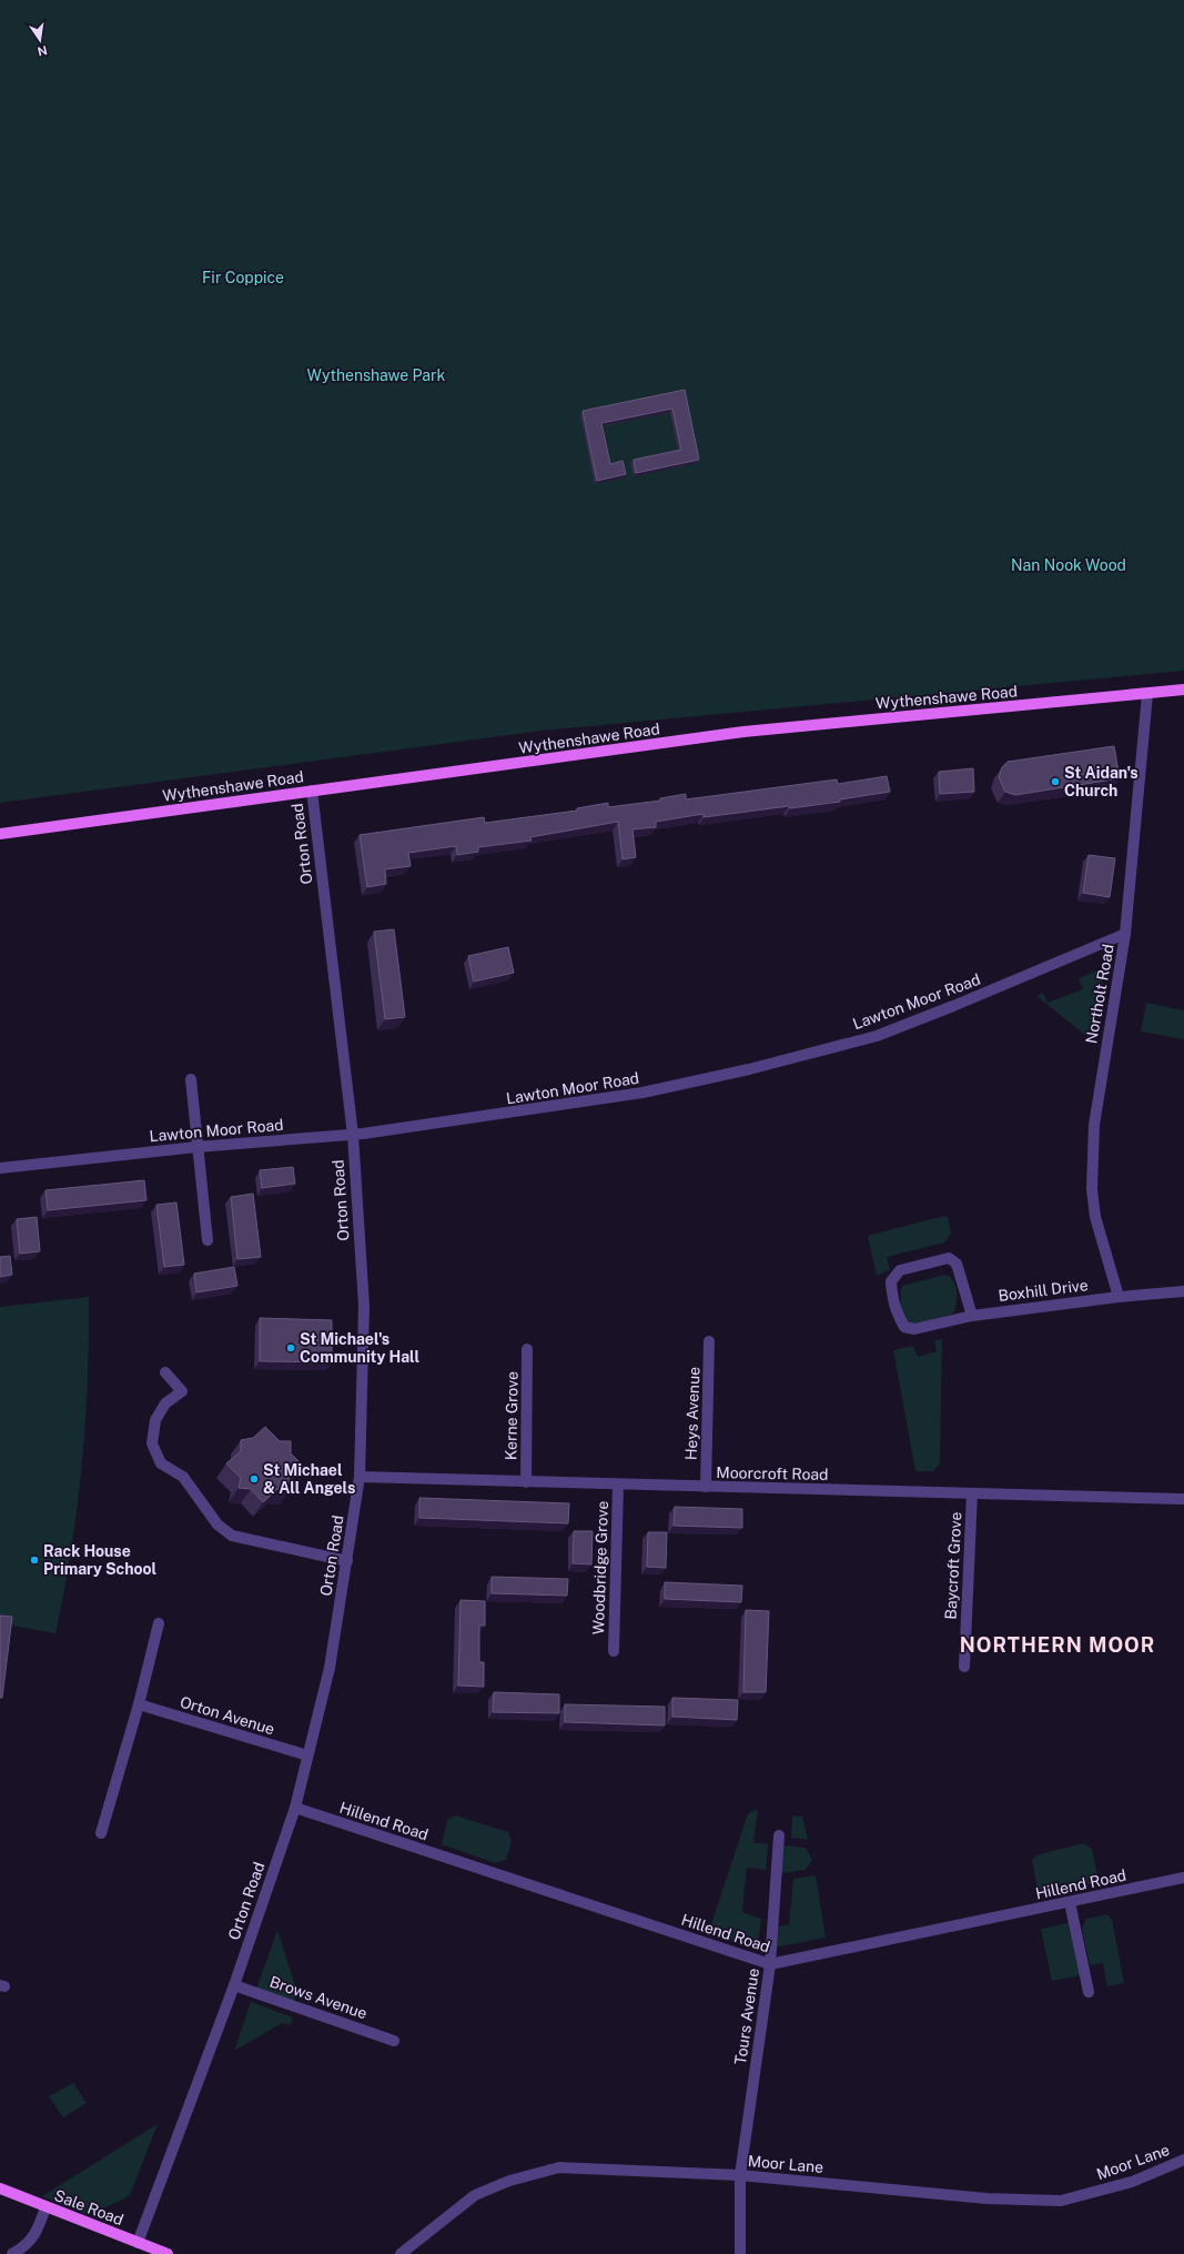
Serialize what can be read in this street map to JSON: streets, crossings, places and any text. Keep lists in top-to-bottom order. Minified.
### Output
{"streets":{"main road":["Wythenshawe Road","Sale Road"],"street":["Orton Road","Northolt Road","Lawton Moor Road","Boxhill Drive","Heys Avenue","Kerne Grove","Moorcroft Road","Baycroft Grove","Woodbridge Grove","Orton Avenue","Hillend Road","Brows Avenue","Tours Avenue","Moor Lane"]},"crossings":[["Wythenshawe Road","Orton Road"],["Wythenshawe Road","Northolt Road"],["Orton Road","Lawton Moor Road"],["Orton Road","Moorcroft Road"],["Orton Road","Orton Avenue"],["Orton Road","Hillend Road"],["Orton Road","Brows Avenue"],["Orton Road","Sale Road"],["Northolt Road","Lawton Moor Road"],["Northolt Road","Boxhill Drive"],["Heys Avenue","Moorcroft Road"],["Kerne Grove","Moorcroft Road"],["Moorcroft Road","Baycroft Grove"],["Moorcroft Road","Woodbridge Grove"],["Hillend Road","Tours Avenue"],["Tours Avenue","Moor Lane"]],"districts":["NORTHERN MOOR"],"parks":["Fir Coppice","Wythenshawe Park","Nan Nook Wood"],"places":["St Aidan's Church","St Michael's Community Hall","St Michael & All Angels","Rack House Primary School"],"north":"bottom"}
